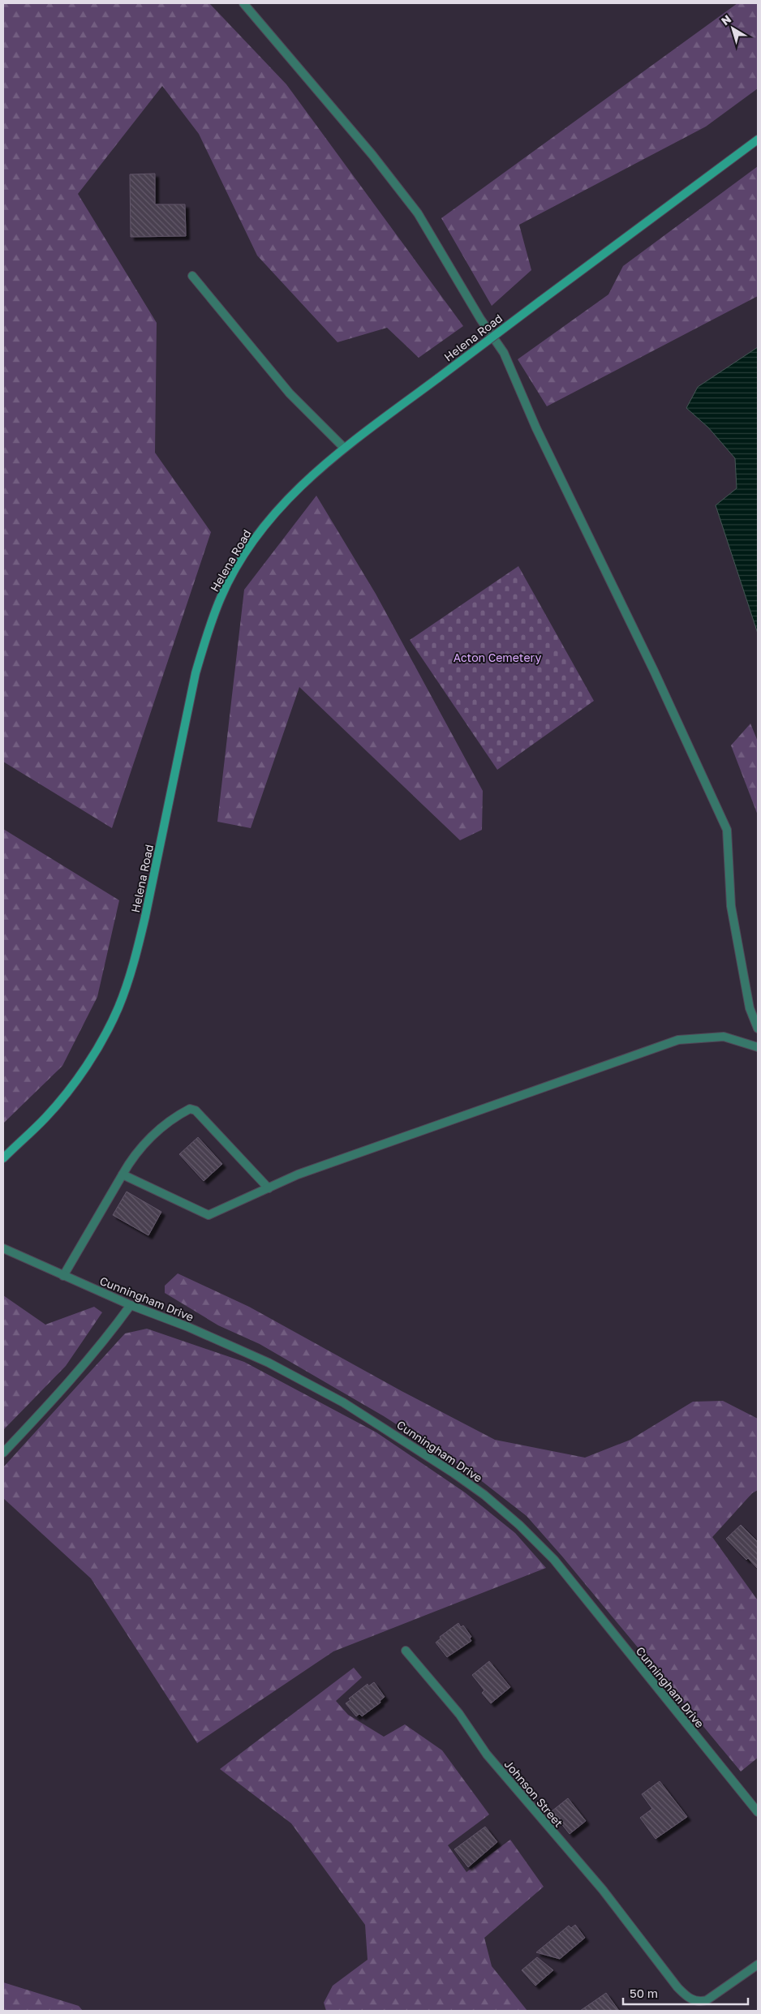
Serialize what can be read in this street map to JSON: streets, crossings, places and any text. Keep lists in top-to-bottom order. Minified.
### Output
{"streets":{"main road":["Helena Road"],"street":["Cunningham Drive","Johnson Street"]},"parks":["Acton Cemetery"],"scale_bar":"50 m","north":"top left"}
